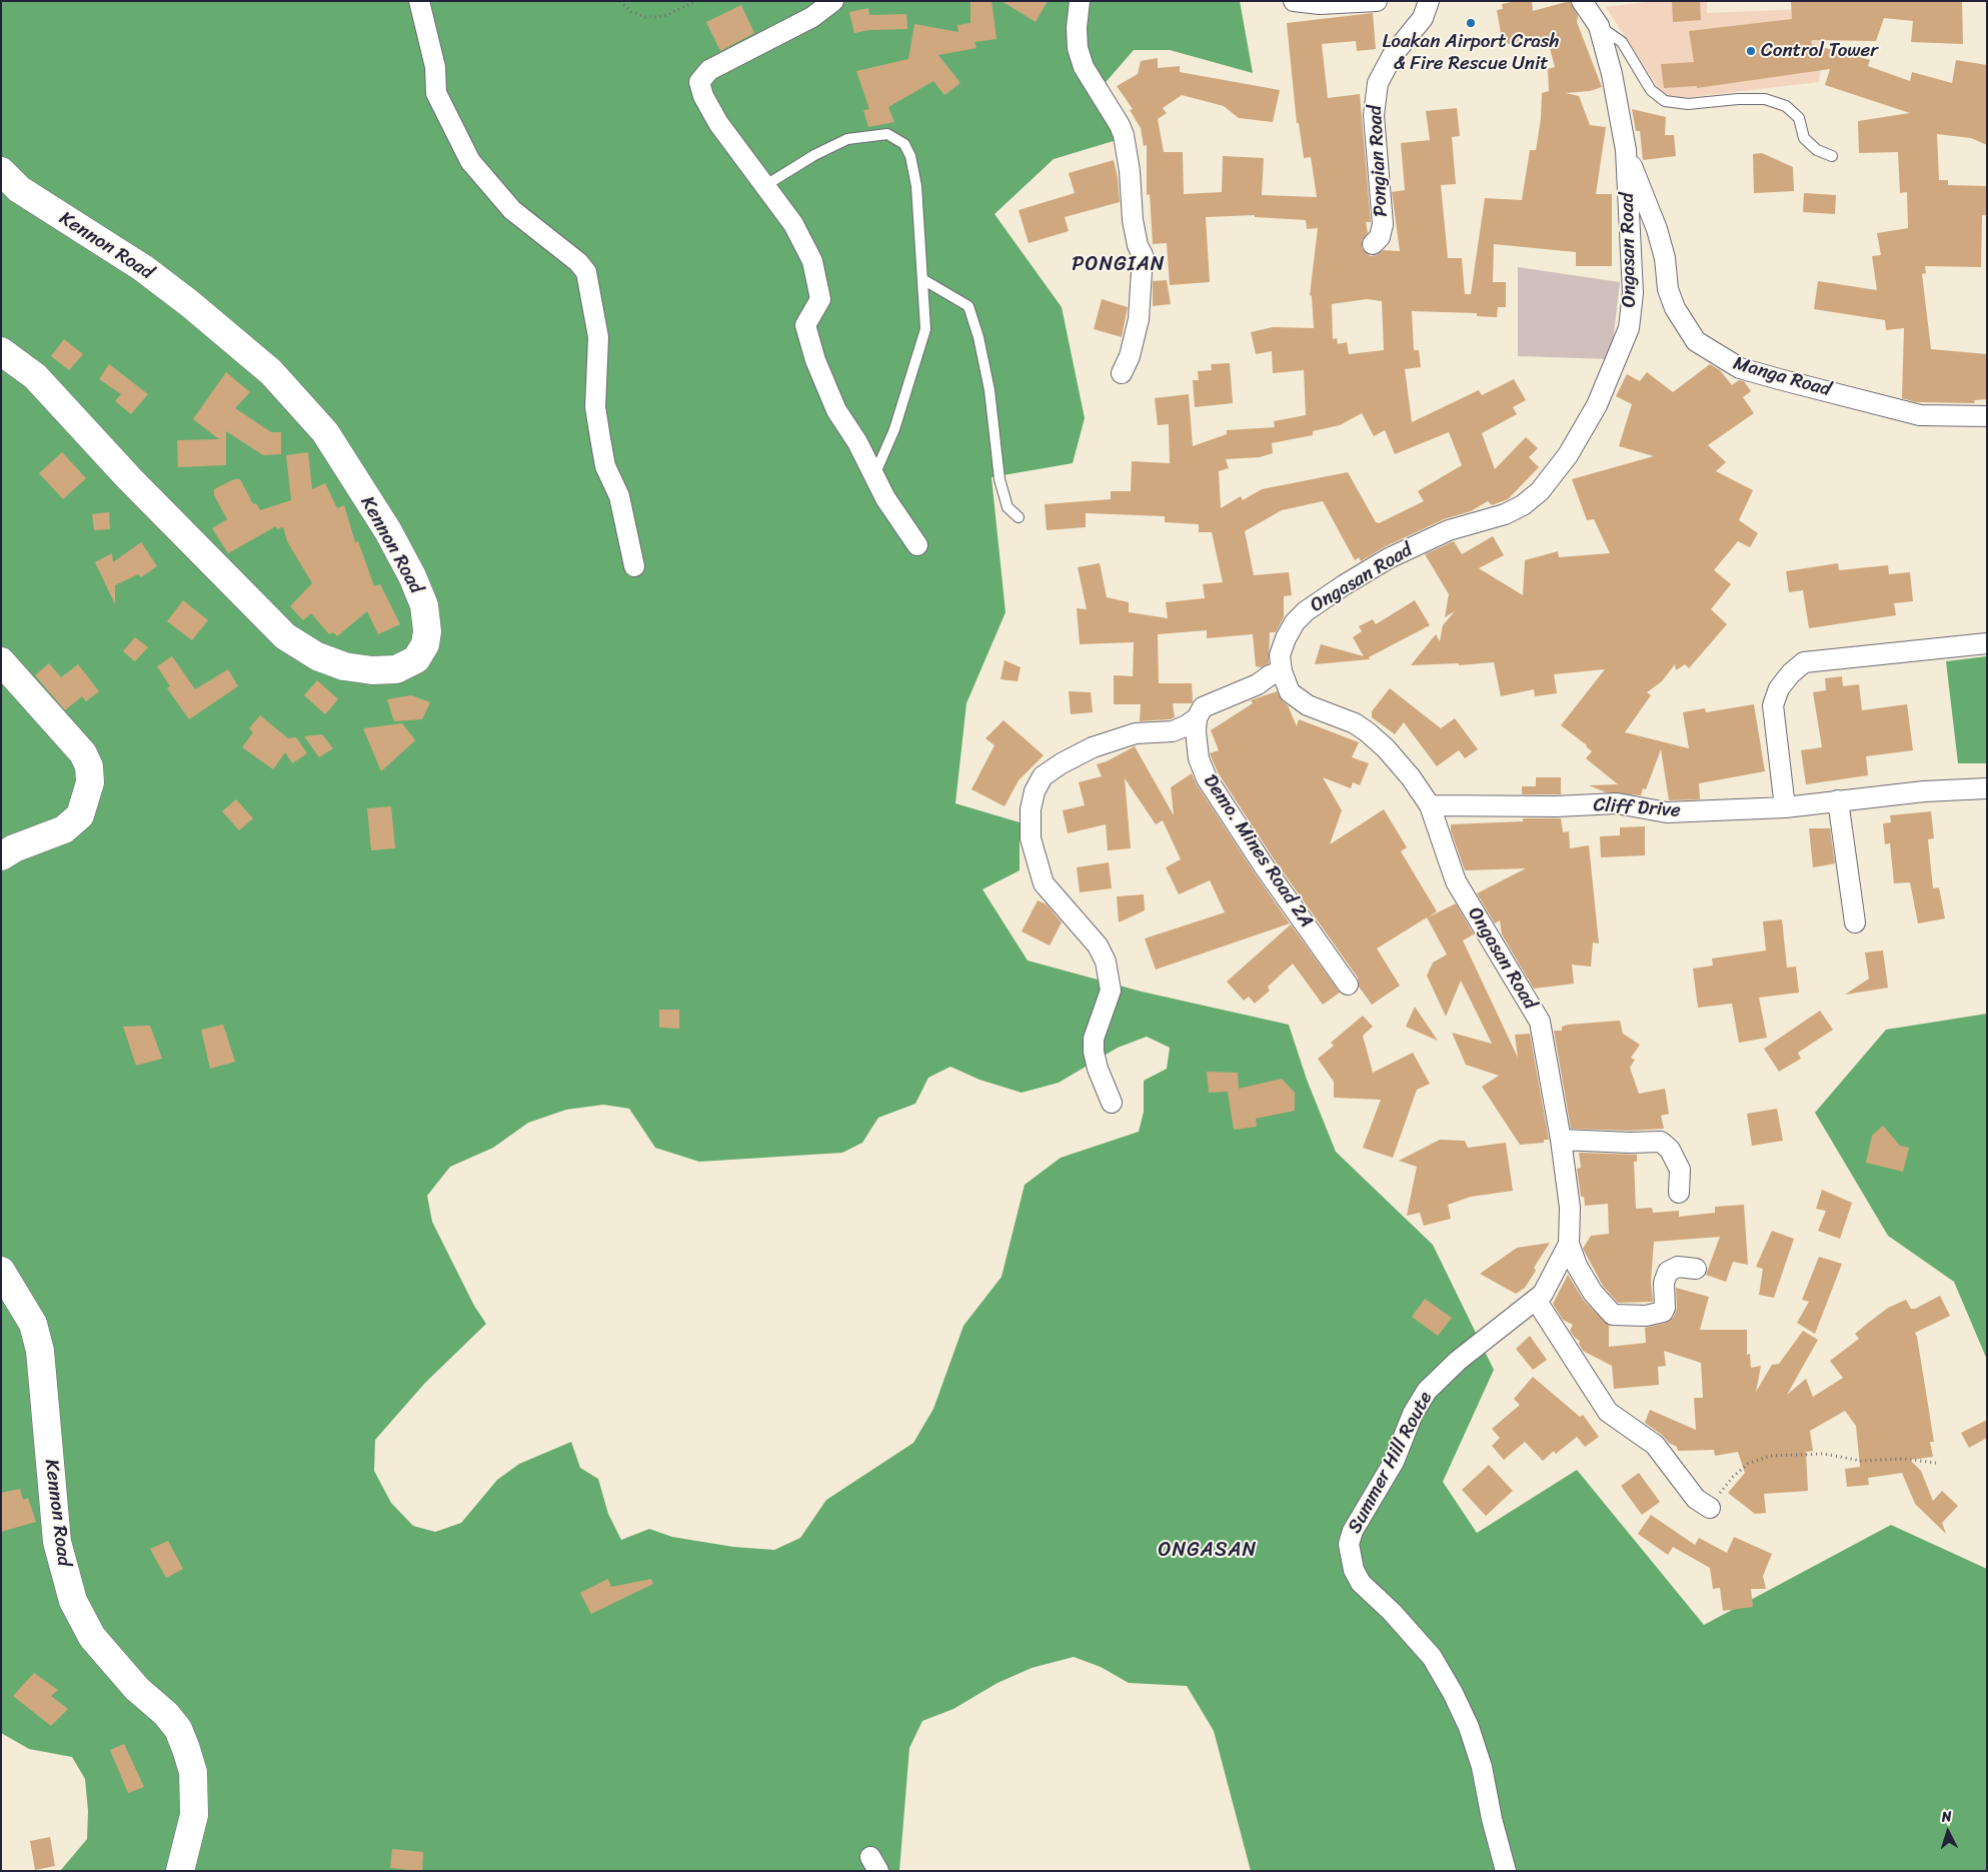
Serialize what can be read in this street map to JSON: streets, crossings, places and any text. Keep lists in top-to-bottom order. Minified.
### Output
{"streets":{"highway":["Kennon Road"],"street":["Pongian Road","Ongasan Road","Manga Road","Cliff Drive","Demo. Mines Road 2A","Summer Hill Route"]},"crossings":[["Ongasan Road","Manga Road"],["Ongasan Road","Cliff Drive"],["Ongasan Road","Summer Hill Route"]],"districts":["PONGIAN","ONGASAN"],"places":["Loakan Airport Crash & Fire Rescue Unit","Control Tower"],"north":"top"}
